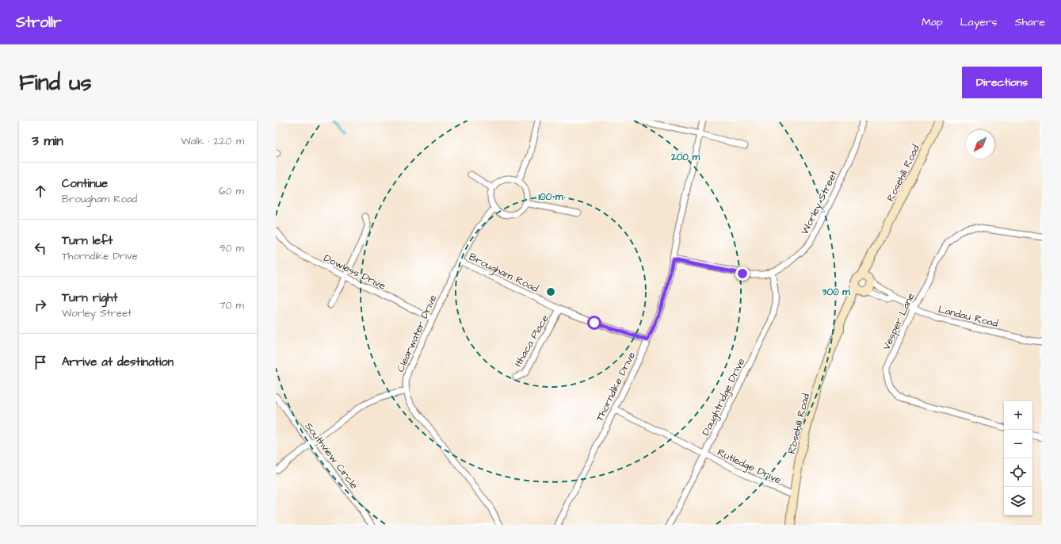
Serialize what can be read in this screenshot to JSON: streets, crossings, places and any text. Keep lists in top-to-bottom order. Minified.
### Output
{"streets":{"main road":["Rosehill Road"],"street":["Worley Street","Dowless Drive","Brougham Road","Landau Road","Vesper Lane","Clearwater Drive","Ithaca Place","Thorndike Drive","Daughtridge Drive","Southview Circle","Rutledge Drive"]},"crossings":[["Rosehill Road","Landau Road"],["Rosehill Road","Rutledge Drive"],["Worley Street","Thorndike Drive"],["Worley Street","Daughtridge Drive"],["Dowless Drive","Clearwater Drive"],["Brougham Road","Clearwater Drive"],["Brougham Road","Ithaca Place"],["Brougham Road","Thorndike Drive"],["Landau Road","Vesper Lane"],["Thorndike Drive","Rutledge Drive"],["Daughtridge Drive","Rutledge Drive"]],"north":"bottom left","page":{"header":"Strollr","nav":["Map","Layers","Share"],"buttons":"Directions","title":"Find us","heading":["3 min","Walk · 220 m"],"list":[["Continue","Brougham Road","60 m"],["Turn left","Thorndike Drive","90 m"],["Turn right","Worley Street","70 m"],"Arrive at destination"],"map_buttons":["+","−"]},"rings":["200 m","100 m","300 m"]}
